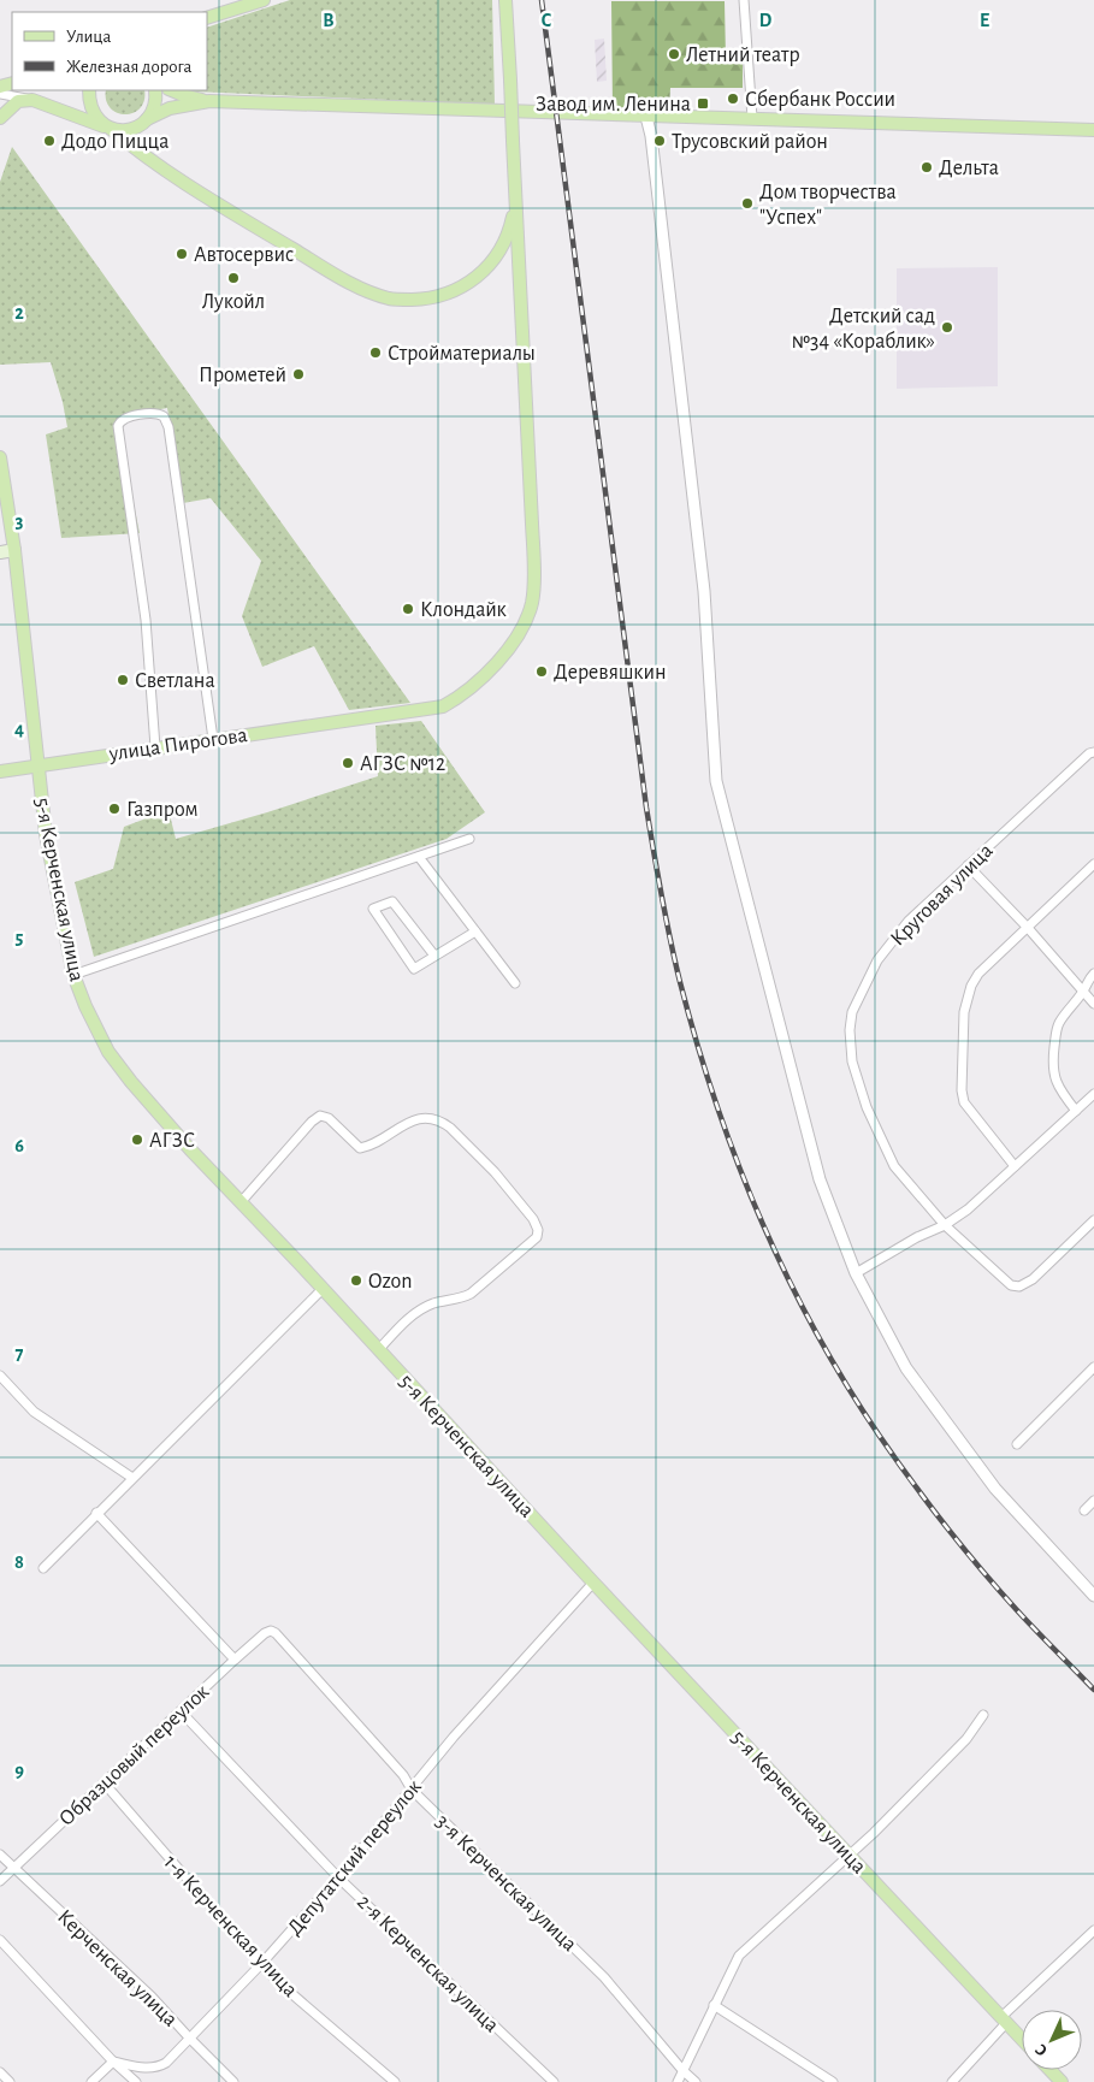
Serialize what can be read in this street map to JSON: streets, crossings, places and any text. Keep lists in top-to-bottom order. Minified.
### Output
{"streets":{"main road":["улица Пирогова","5-я Керченская улица"],"street":["Круговая улица","Образцовый переулок","Депутатский переулок","3-я Керченская улица","1-я Керченская улица","2-я Керченская улица","Керченская улица"]},"crossings":[["улица Пирогова","5-я Керченская улица"],["5-я Керченская улица","Депутатский переулок"],["Образцовый переулок","3-я Керченская улица"],["Образцовый переулок","1-я Керченская улица"],["Образцовый переулок","2-я Керченская улица"],["Образцовый переулок","Керченская улица"],["Депутатский переулок","3-я Керченская улица"],["Депутатский переулок","1-я Керченская улица"],["Депутатский переулок","2-я Керченская улица"],["Депутатский переулок","Керченская улица"]],"places":{"other":["Летний театр","Сбербанк России","Додо Пицца","Трусовский район","Дельта","Дом творчества \"Успех\"","Автосервис","Лукойл","Детский сад №34 «Кораблик»","Стройматериалы","Прометей","Клондайк","Деревяшкин","Светлана","АГЗС №12","Газпром","АГЗС","Ozon"],"transit":["Завод им. Ленина"]},"legend":["Улица","Железная дорога"],"north":"bottom left","grid":{"columns":["B","C","D","E"],"rows":["2","3","4","5","6","7","8","9"]}}
